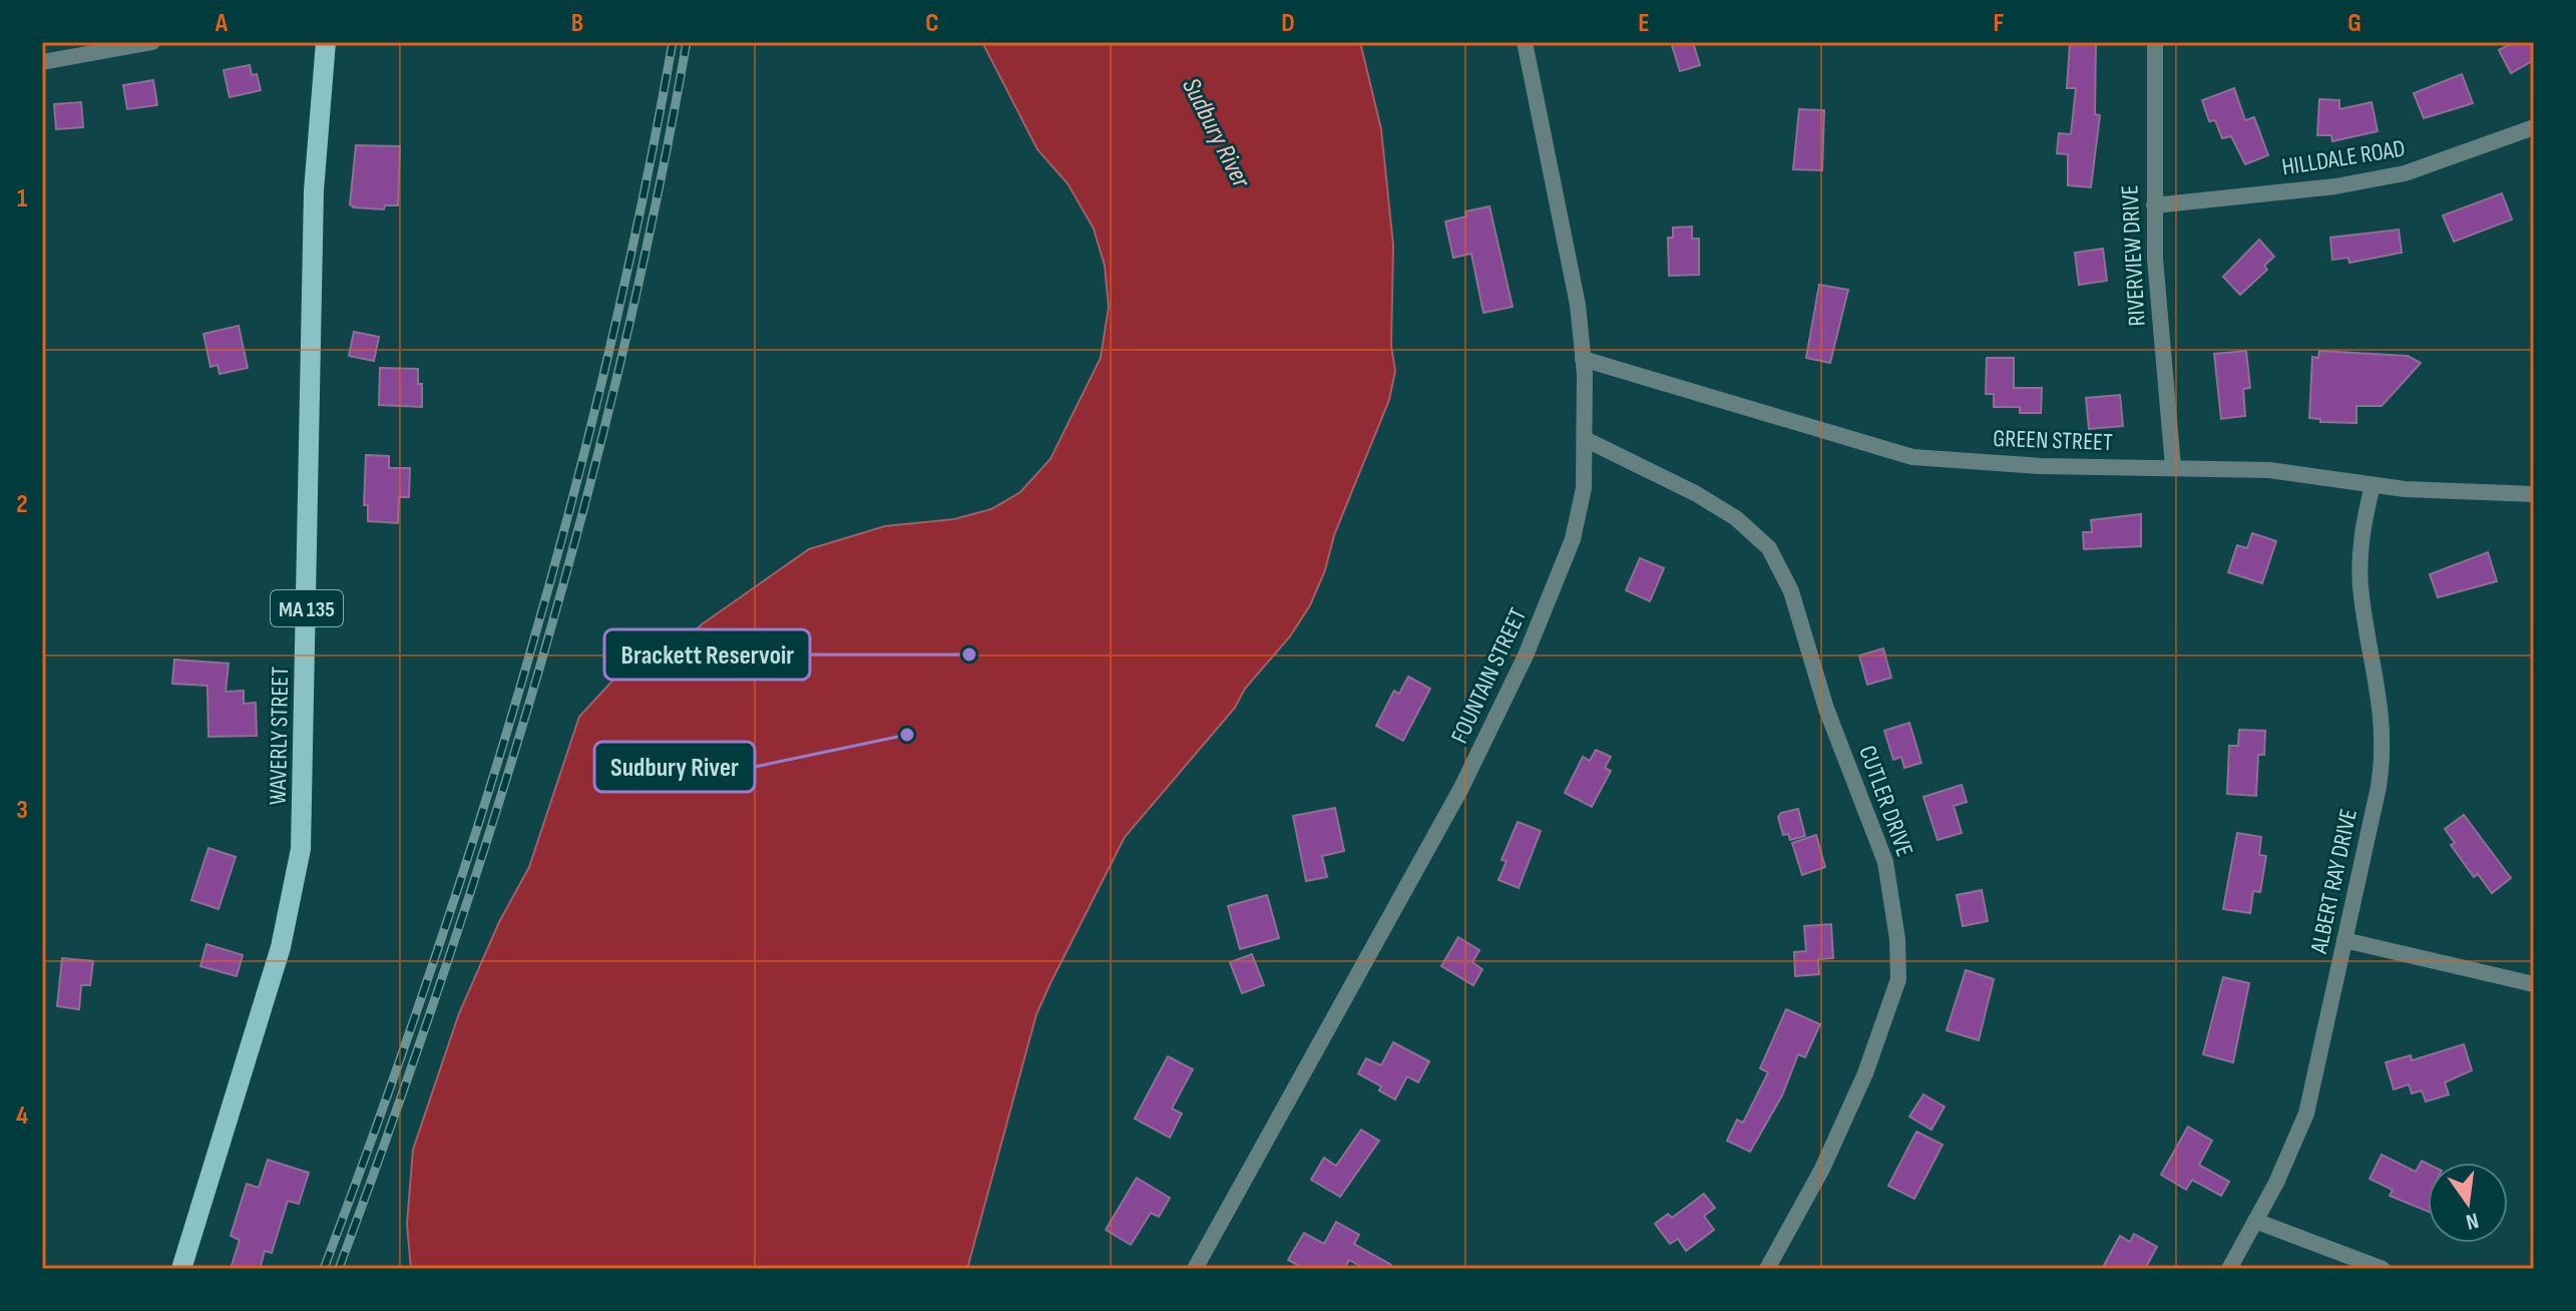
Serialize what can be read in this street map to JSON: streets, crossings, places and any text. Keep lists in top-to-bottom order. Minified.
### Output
{"streets":{"main road":["MA 135","WAVERLY STREET"],"street":["HILLDALE ROAD","RIVERVIEW DRIVE","GREEN STREET","FOUNTAIN STREET","CUTLER DRIVE","ALBERT RAY DRIVE"]},"crossings":[["HILLDALE ROAD","RIVERVIEW DRIVE"],["RIVERVIEW DRIVE","GREEN STREET"],["GREEN STREET","FOUNTAIN STREET"],["GREEN STREET","ALBERT RAY DRIVE"],["FOUNTAIN STREET","CUTLER DRIVE"]],"water":["Sudbury River"],"places":["Brackett Reservoir","Sudbury River"],"north":"bottom","grid":{"columns":["A","B","C","D","E","F","G"],"rows":["1","2","3","4"]}}
